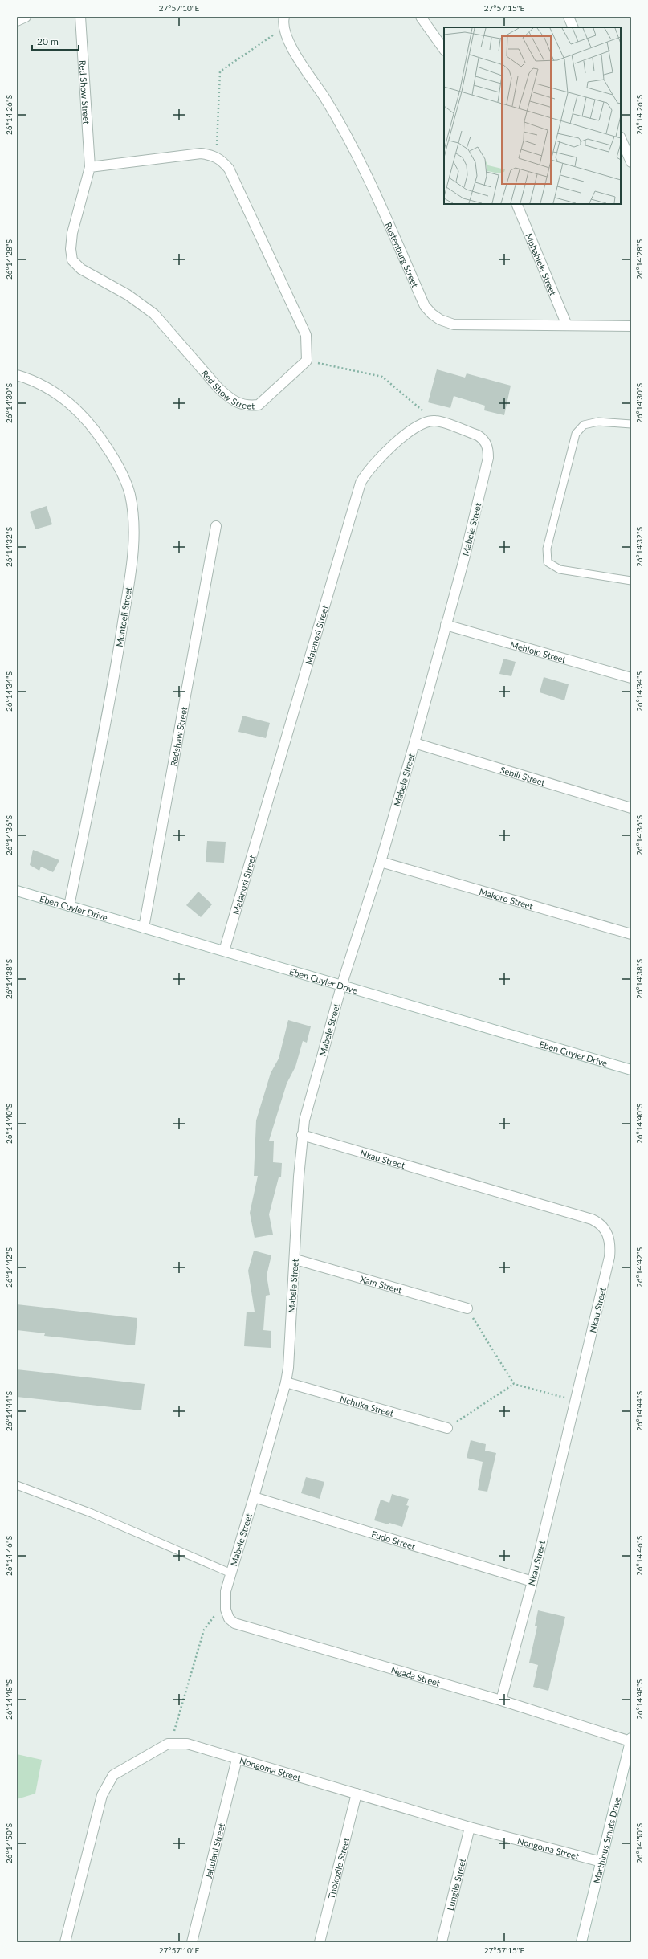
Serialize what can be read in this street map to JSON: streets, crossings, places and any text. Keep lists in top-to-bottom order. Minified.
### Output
{"streets":{"street":["Red Show Street","Rustenburg Street","Mphahlele Street","Mabele Street","Montoeli Street","Matanosi Street","Mehlolo Street","Redshaw Street","Sebili Street","Makoro Street","Eben Cuyler Drive","Nkau Street","Xam Street","Nchuka Street","Fudo Street","Ngada Street","Nongoma Street","Marthinus Smuts Drive","Jabulani Street","Thokozile Street","Lungile Street"]},"crossings":[["Rustenburg Street","Mphahlele Street"],["Mabele Street","Matanosi Street"],["Mabele Street","Mehlolo Street"],["Mabele Street","Sebili Street"],["Mabele Street","Makoro Street"],["Mabele Street","Eben Cuyler Drive"],["Mabele Street","Nkau Street"],["Mabele Street","Xam Street"],["Mabele Street","Nchuka Street"],["Mabele Street","Fudo Street"],["Mabele Street","Ngada Street"],["Montoeli Street","Eben Cuyler Drive"],["Matanosi Street","Eben Cuyler Drive"],["Redshaw Street","Eben Cuyler Drive"],["Nkau Street","Fudo Street"],["Nkau Street","Ngada Street"],["Ngada Street","Marthinus Smuts Drive"],["Nongoma Street","Marthinus Smuts Drive"],["Nongoma Street","Jabulani Street"],["Nongoma Street","Thokozile Street"],["Nongoma Street","Lungile Street"]],"scale_bar":"20 m","coordinates":["27°57'10\"E","27°57'15\"E","26°14'26\"S","26°14'28\"S","26°14'30\"S","26°14'32\"S","26°14'34\"S","26°14'36\"S","26°14'38\"S","26°14'40\"S","26°14'42\"S","26°14'44\"S","26°14'46\"S","26°14'48\"S","26°14'50\"S"]}
